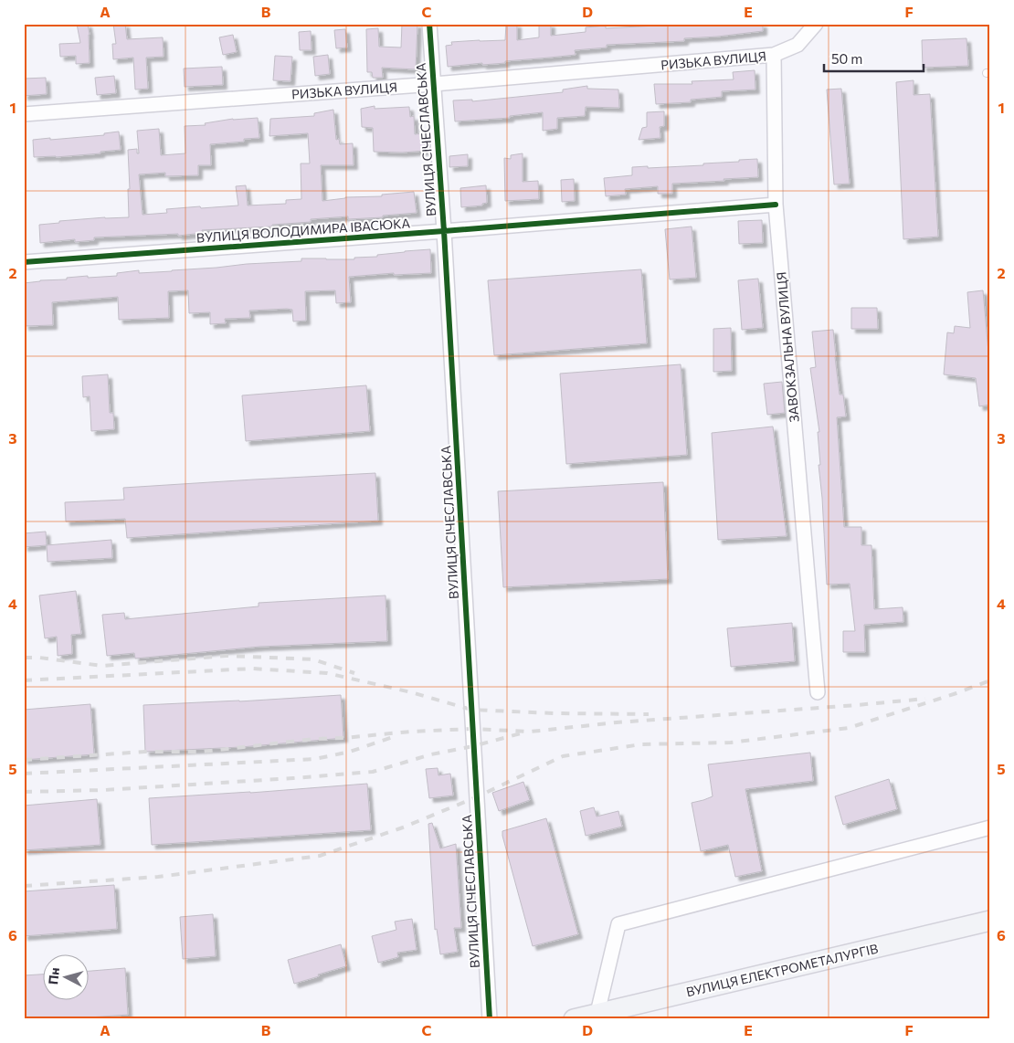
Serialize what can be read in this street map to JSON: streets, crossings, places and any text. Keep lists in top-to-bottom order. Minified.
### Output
{"streets":{"main road":["ВУЛИЦЯ ЕЛЕКТРОМЕТАЛУРГІВ"],"street":["РИЗЬКА ВУЛИЦЯ","ВУЛИЦЯ СІЧЕСЛАВСЬКА","ВУЛИЦЯ ВОЛОДИМИРА ІВАСЮКА","ЗАВОКЗАЛЬНА ВУЛИЦЯ"]},"crossings":[["РИЗЬКА ВУЛИЦЯ","ВУЛИЦЯ СІЧЕСЛАВСЬКА"],["РИЗЬКА ВУЛИЦЯ","ЗАВОКЗАЛЬНА ВУЛИЦЯ"],["ВУЛИЦЯ СІЧЕСЛАВСЬКА","ВУЛИЦЯ ВОЛОДИМИРА ІВАСЮКА"],["ВУЛИЦЯ ВОЛОДИМИРА ІВАСЮКА","ЗАВОКЗАЛЬНА ВУЛИЦЯ"]],"scale_bar":"50 m","north":"left","grid":{"columns":["A","B","C","D","E","F"],"rows":["1","2","3","4","5","6"]}}
